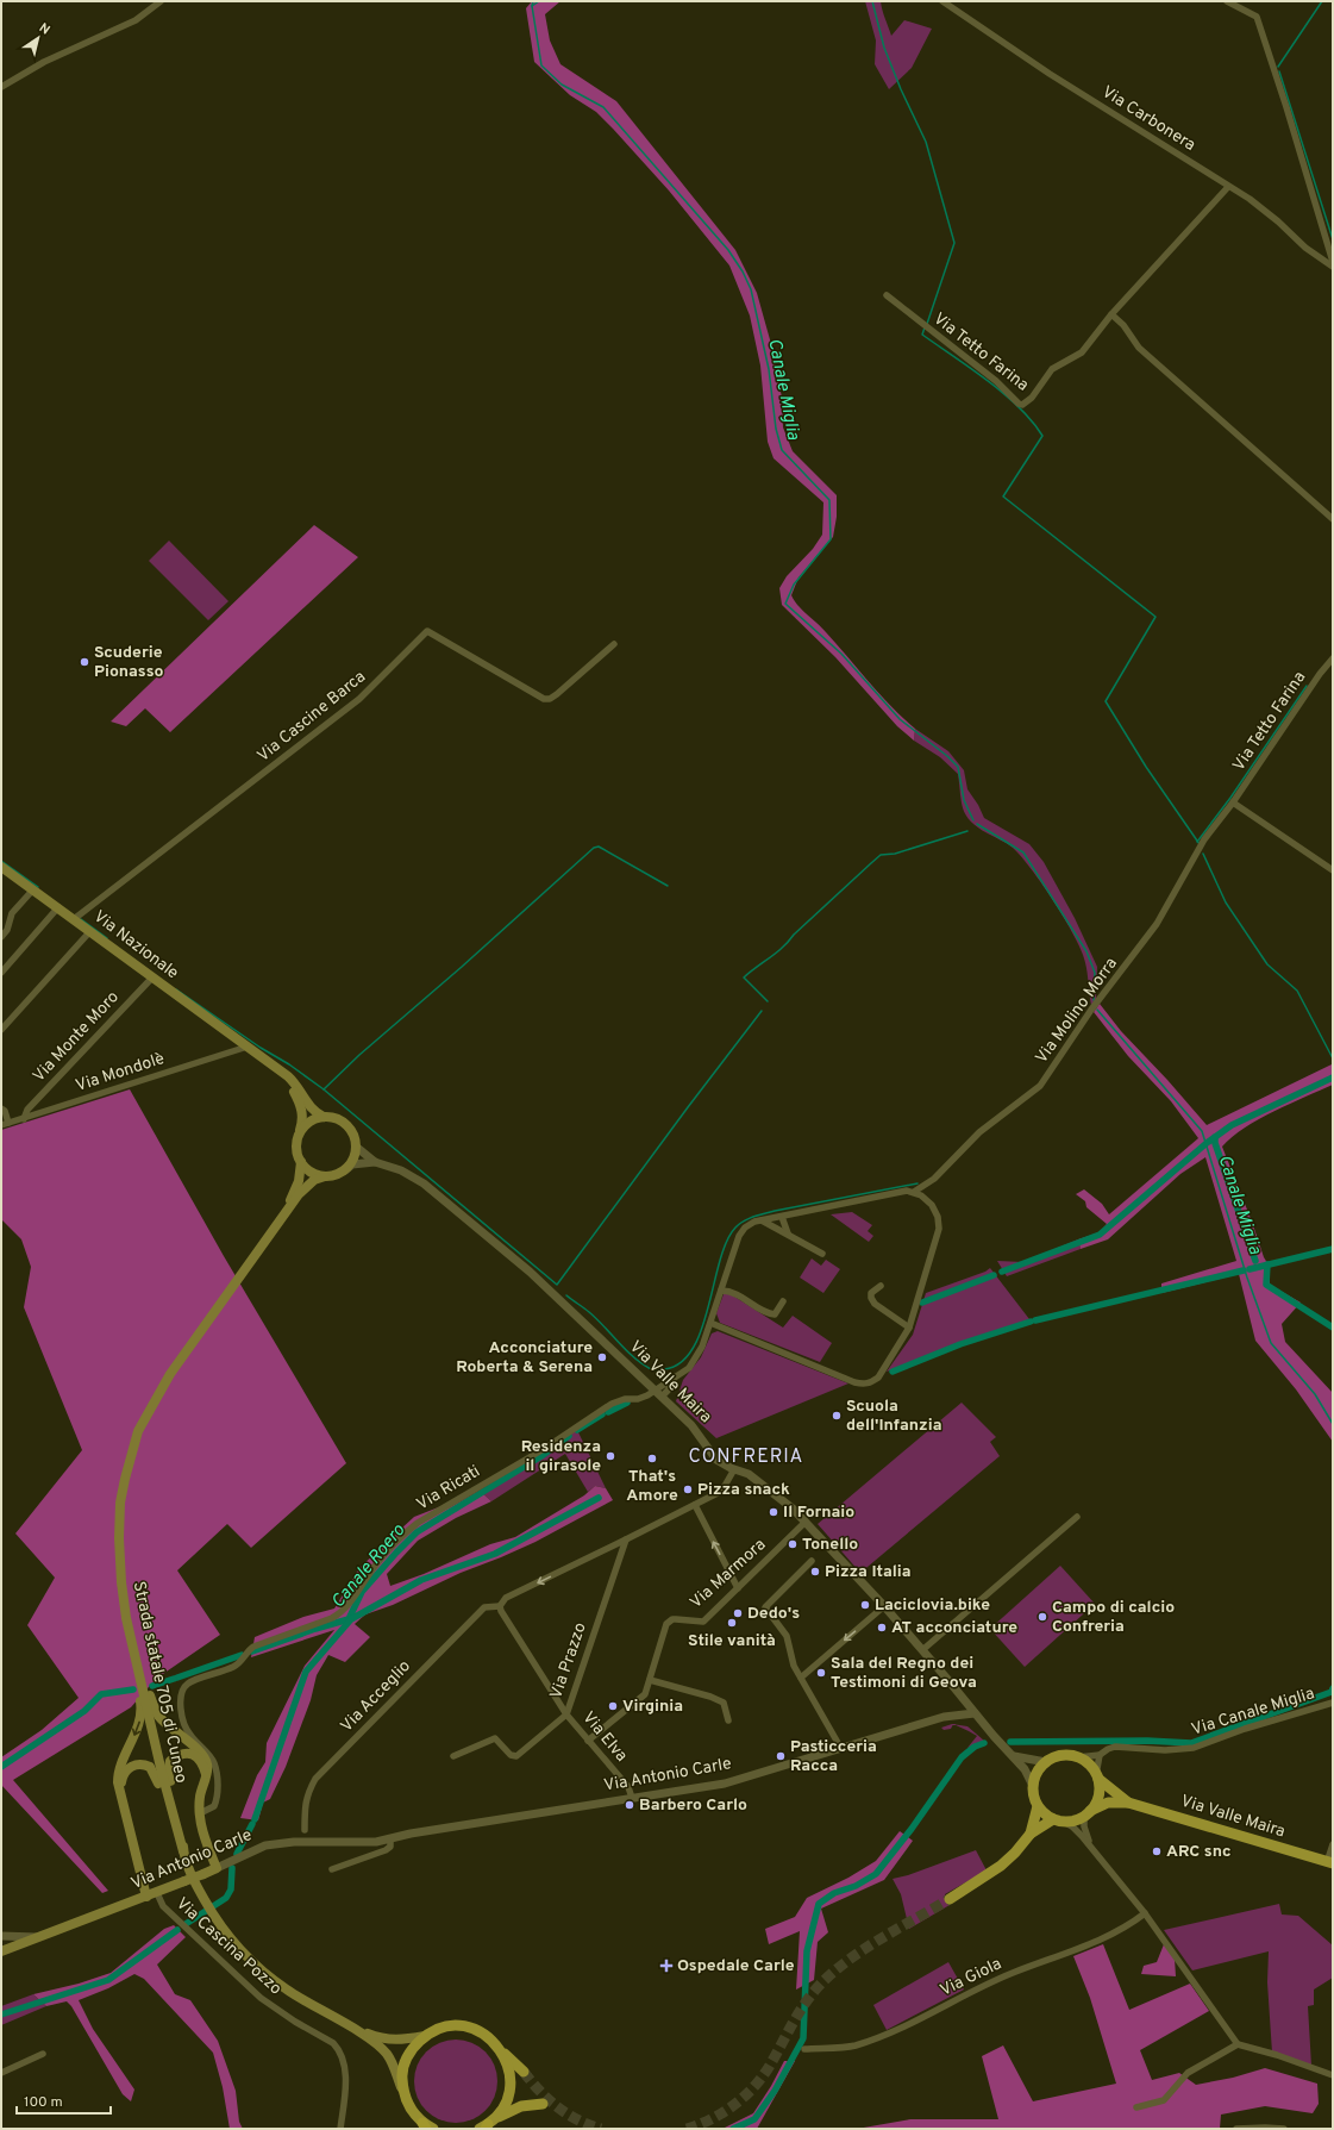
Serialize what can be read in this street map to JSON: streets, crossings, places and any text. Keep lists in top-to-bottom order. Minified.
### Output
{"streets":{"main road":["Via Nazionale","Via Valle Maira","Strada statale 705 di Cuneo","Via Antonio Carle"],"street":["Via Carbonera","Via Tetto Farina","Via Cascine Barca","Via Molino Morra","Via Monte Moro","Via Mondolè","Via Ricati","Via Marmora","Via Prazzo","Via Acceglio","Via Canale Miglia","Via Elva","Via Cascina Pozzo","Via Giola"]},"crossings":[["Via Carbonera","Via Tetto Farina"],["Via Tetto Farina","Via Molino Morra"],["Via Cascine Barca","Via Nazionale"],["Via Nazionale","Via Monte Moro"],["Via Nazionale","Via Mondolè"],["Via Molino Morra","Via Valle Maira"],["Via Molino Morra","Via Ricati"],["Via Monte Moro","Via Mondolè"],["Via Valle Maira","Via Ricati"],["Via Valle Maira","Via Marmora"],["Via Valle Maira","Strada statale 705 di Cuneo"],["Via Valle Maira","Via Canale Miglia"],["Via Valle Maira","Via Antonio Carle"],["Via Marmora","Via Elva"],["Via Prazzo","Via Elva"],["Via Acceglio","Via Elva"],["Via Elva","Via Antonio Carle"],["Via Antonio Carle","Via Cascina Pozzo"]],"districts":["CONFRERIA"],"water":["Canale Miglia","Canale Roero"],"places":{"other":["Scuderie Pionasso","Acconciature Roberta & Serena","Scuola dell'Infanzia","Residenza il girasole","That's Amore","Pizza snack","Il Fornaio","Tonello","Pizza Italia","Laciclovia.bike","Dedo's","Campo di calcio Confreria","Stile vanità","AT acconciature","Sala del Regno dei Testimoni di Geova","Virginia","Pasticceria Racca","Barbero Carlo","ARC snc"],"health":["Ospedale Carle"]},"scale_bar":"100 m","north":"top right"}
